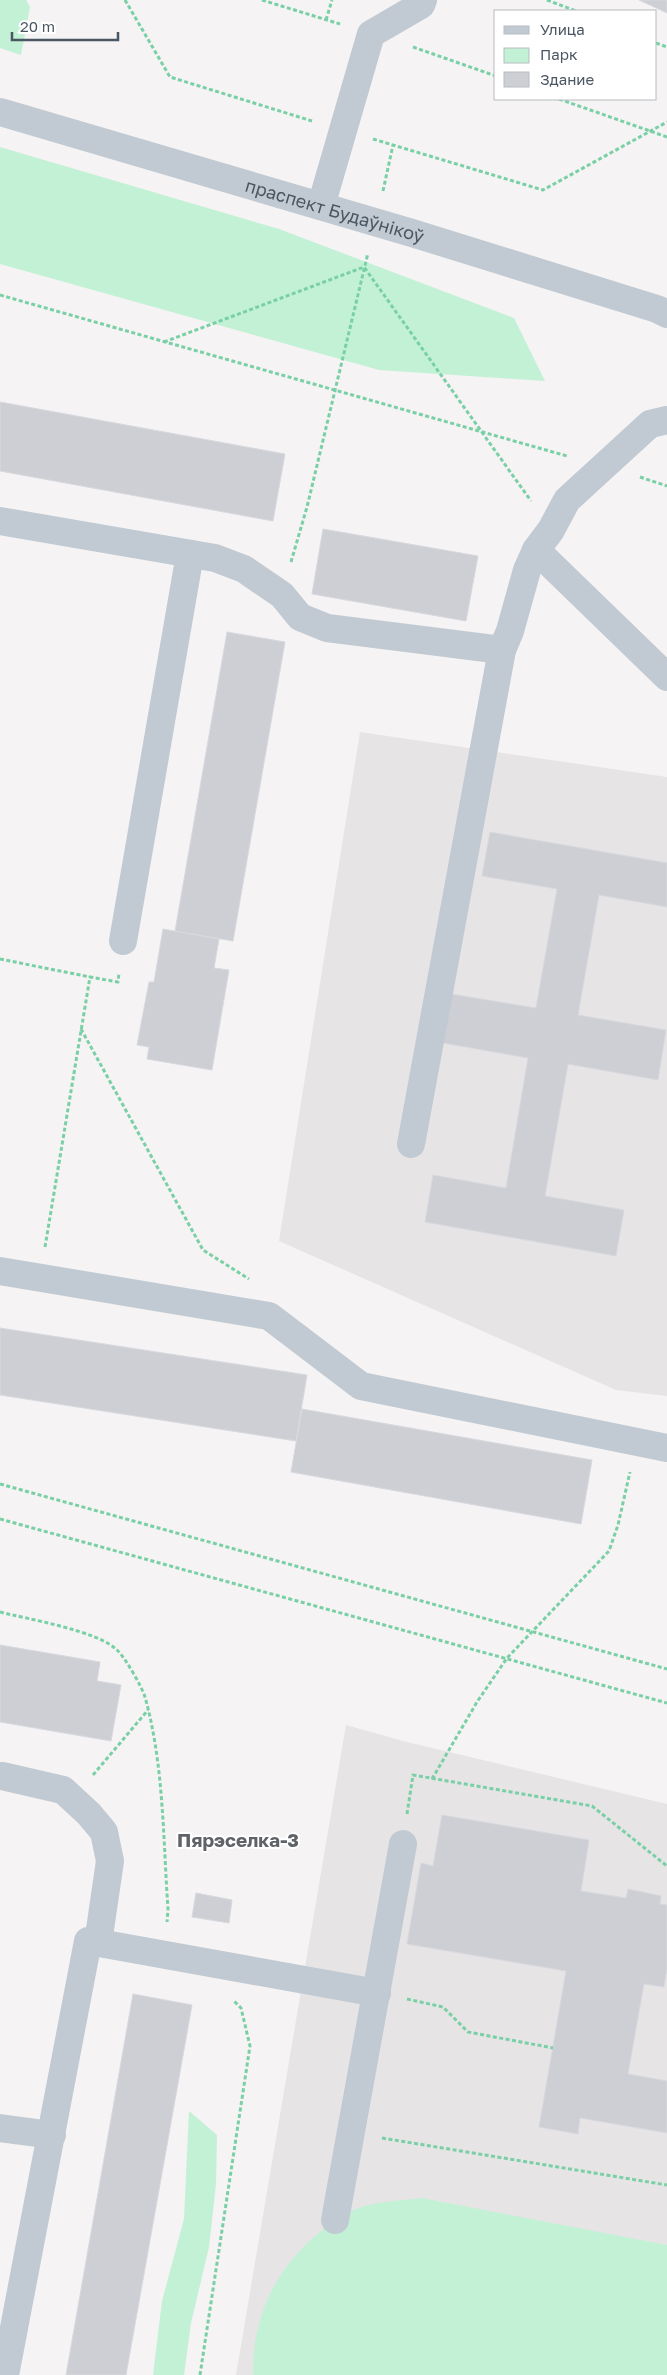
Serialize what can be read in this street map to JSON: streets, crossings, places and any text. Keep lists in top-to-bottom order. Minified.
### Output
{"streets":{"street":["праспект Будаўнікоў"]},"districts":["Пярэселка-3"],"legend":["Улица","Парк","Здание"],"scale_bar":"20 m"}
